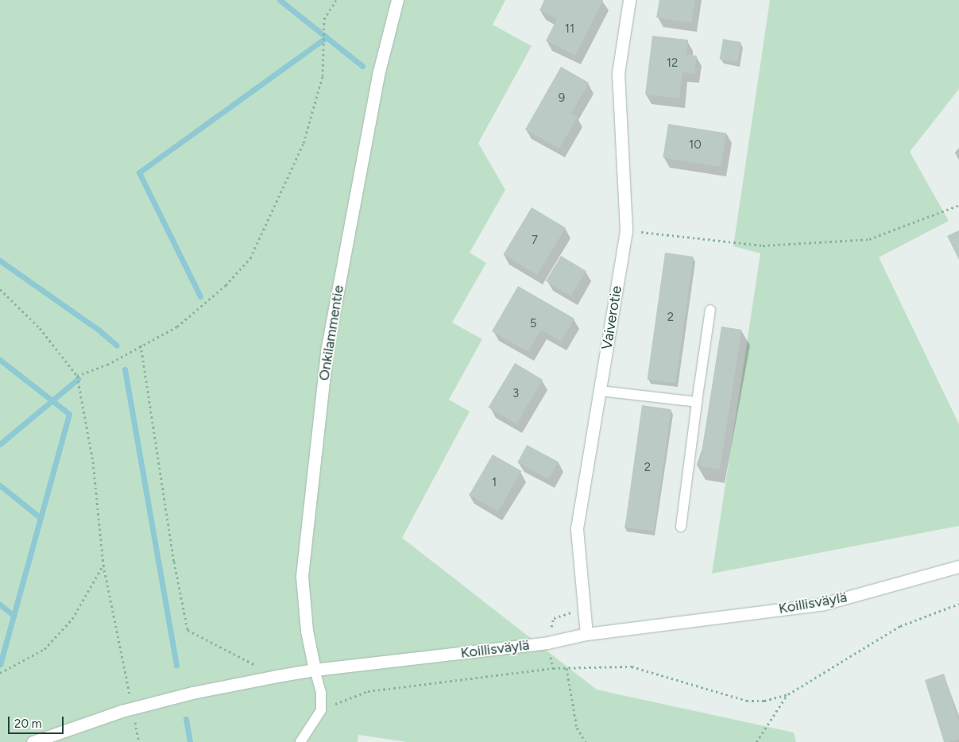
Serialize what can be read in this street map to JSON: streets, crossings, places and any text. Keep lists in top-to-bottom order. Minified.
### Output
{"streets":{"street":["Vaiverotie","Onkilammentie","Koillisväylä"]},"crossings":[["Vaiverotie","Koillisväylä"],["Onkilammentie","Koillisväylä"]],"house_numbers":["11","12","9","10","7","2","5","3","2","1"],"scale_bar":"20 m"}
